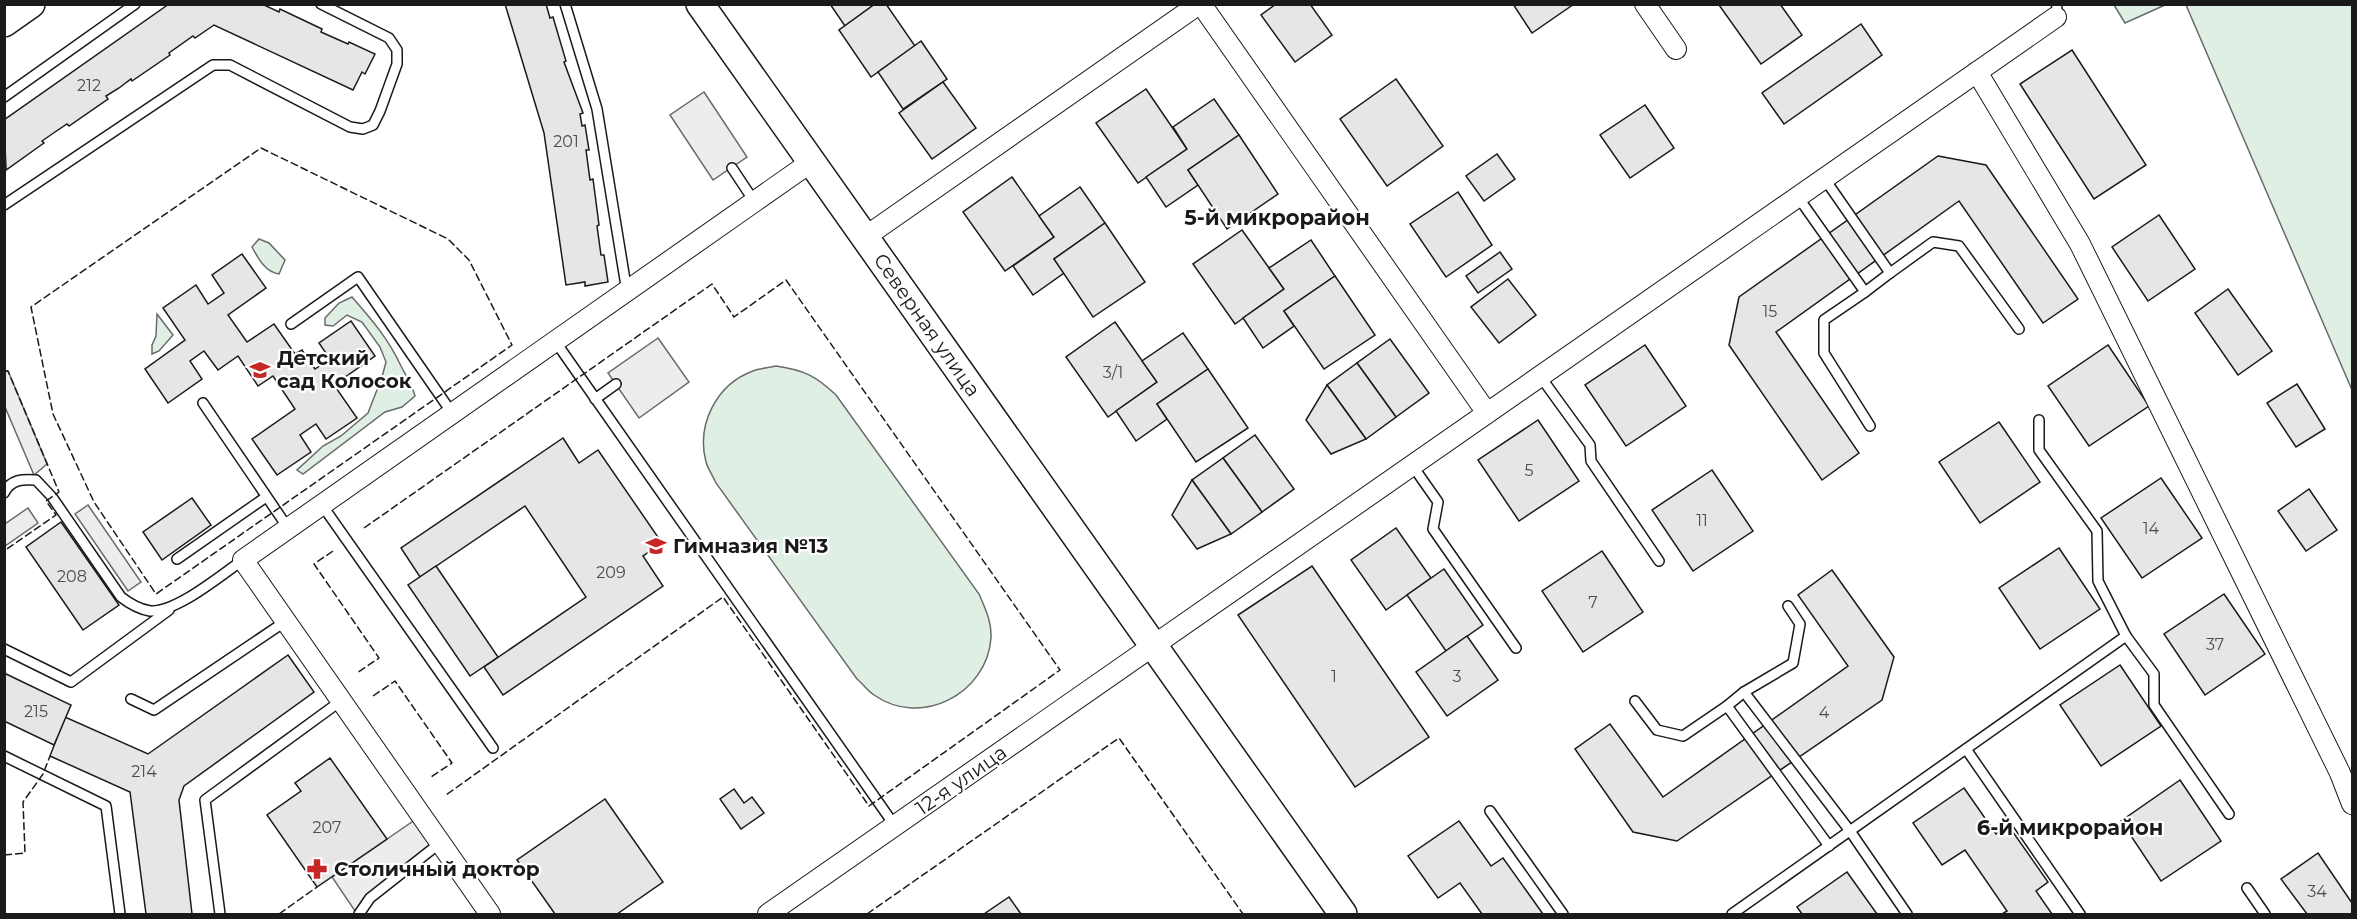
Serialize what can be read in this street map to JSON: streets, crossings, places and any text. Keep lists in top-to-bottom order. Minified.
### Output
{"streets":{"street":["Северная улица","12-я улица"]},"crossings":[["Северная улица","12-я улица"]],"districts":["5-й микрорайон","6-й микрорайон"],"places":{"school or university":["Детский сад Колосок","Гимназия №13"],"pharmacy":["Столичный доктор"]},"house_numbers":["212","201","15","3/1","5","11","14","209","208","7","37","1","3","215","4","214","207","34"]}
